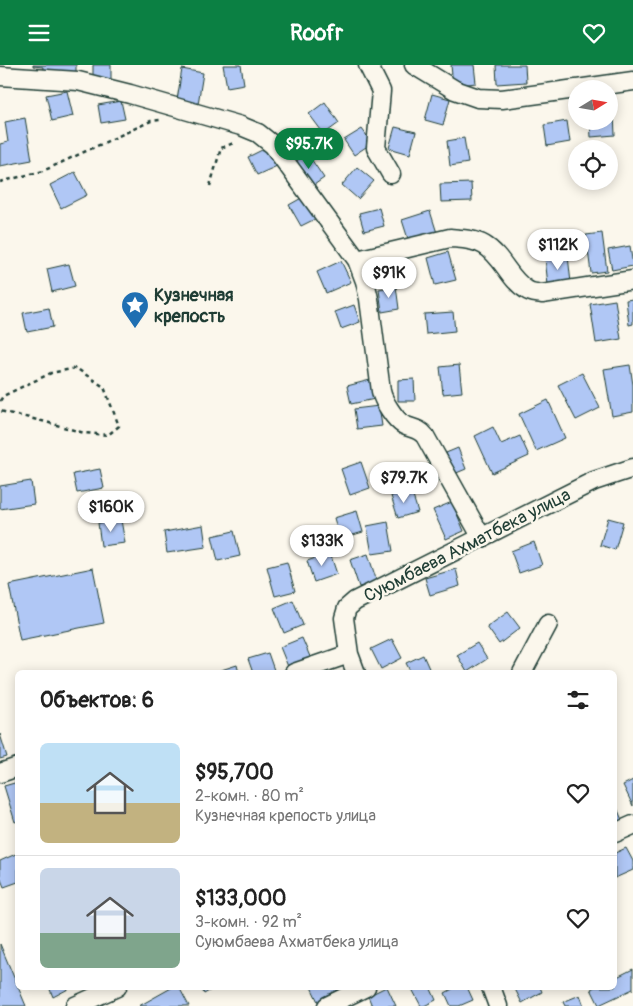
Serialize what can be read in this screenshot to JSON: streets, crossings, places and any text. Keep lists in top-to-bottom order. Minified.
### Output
{"streets":{"street":["Суюмбаева Ахматбека улица"]},"places":{"place":["Кузнечная крепость"]},"north":"right","page":{"header":"Roofr","price":["$95.7K","$112K","$91K","$79.7K","$160K","$133K"],"heading":"Объектов: 6","list":[{"name":"$95,700","note":"2-комн. · 80 m² · Кузнечная крепость улица"},{"name":"$133,000","note":"3-комн. · 92 m² · Суюмбаева Ахматбека улица"}]}}
